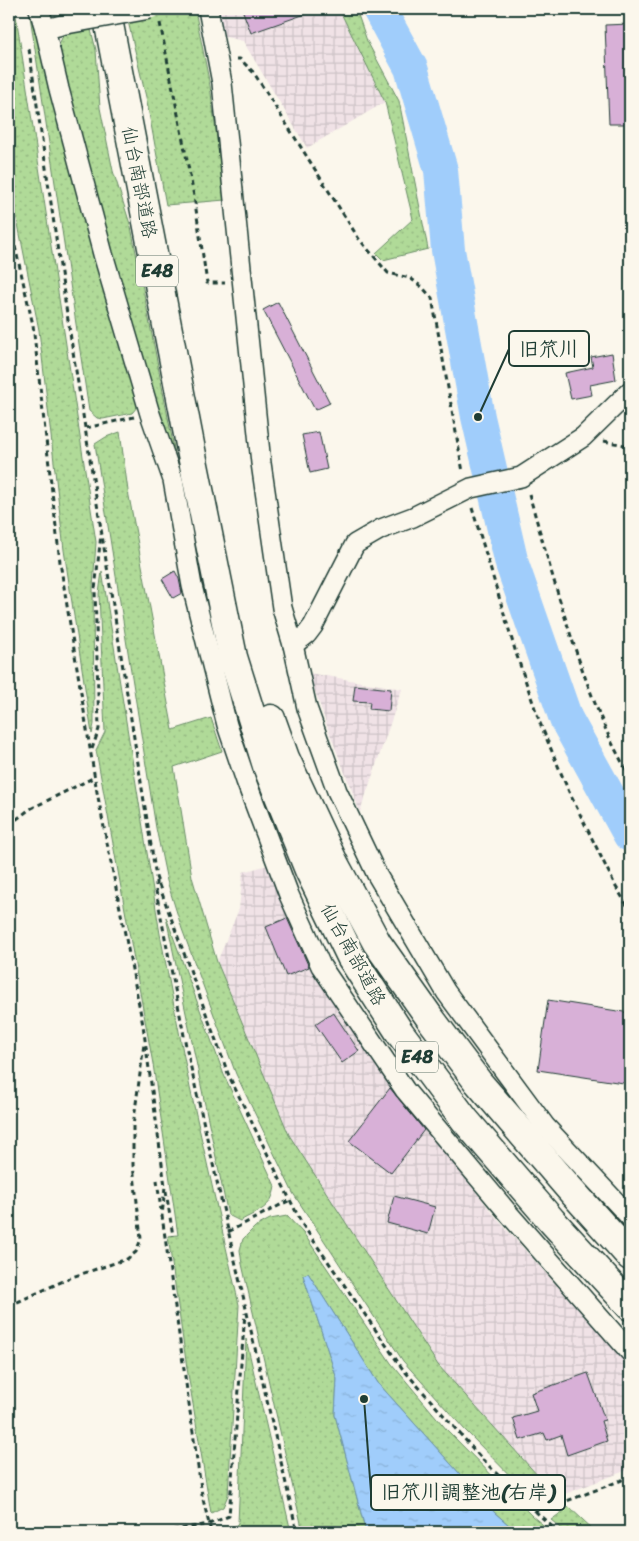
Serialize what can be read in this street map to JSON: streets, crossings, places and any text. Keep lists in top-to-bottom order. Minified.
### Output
{"streets":{"highway":["仙台南部道路","E48"]},"places":["旧笊川","旧笊川調整池(右岸)"]}
